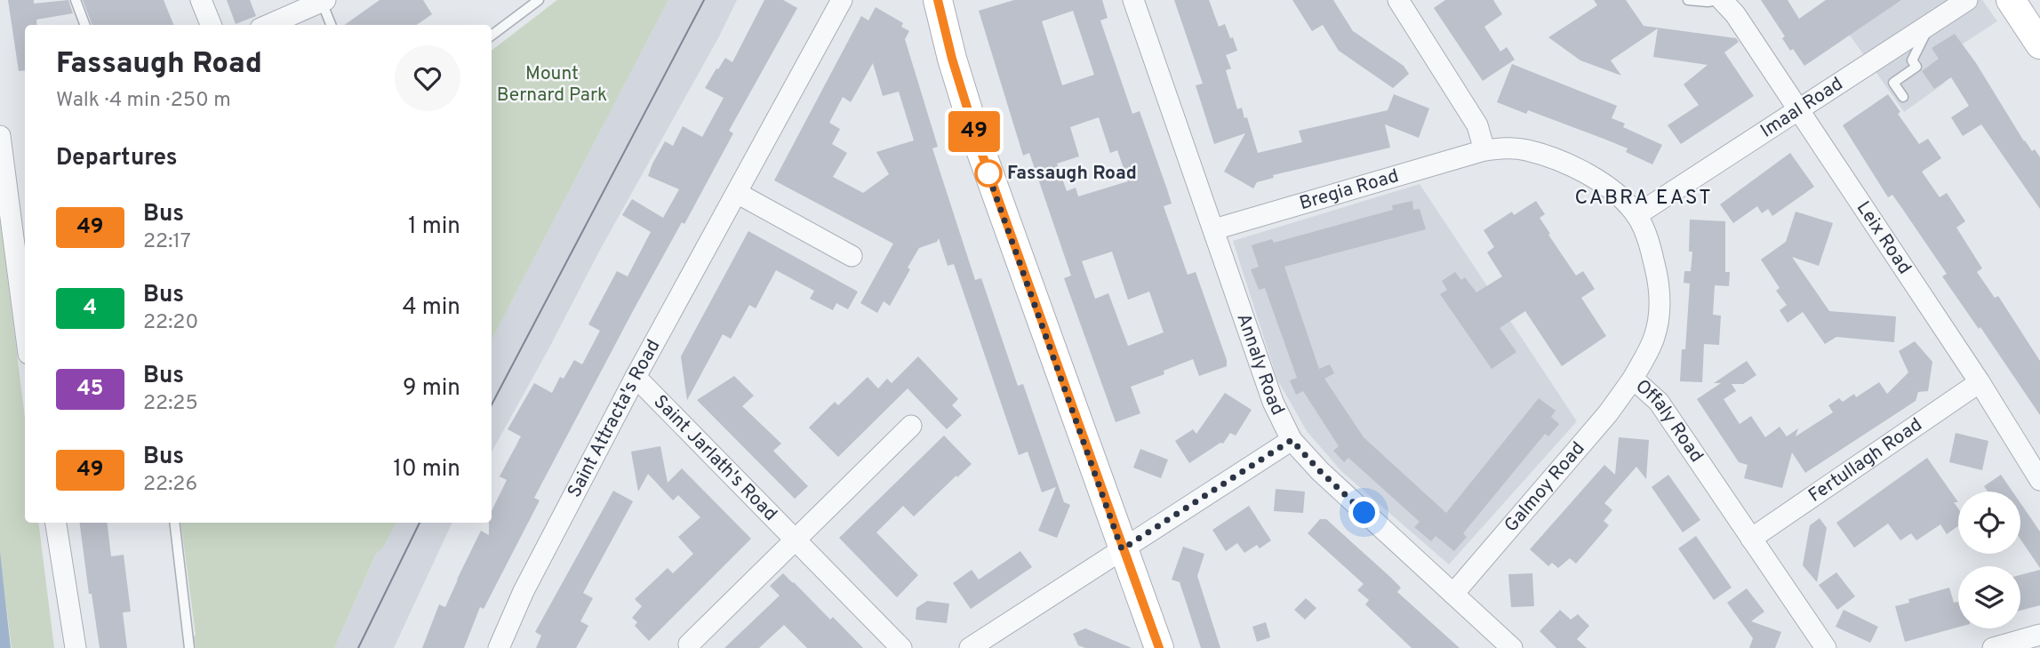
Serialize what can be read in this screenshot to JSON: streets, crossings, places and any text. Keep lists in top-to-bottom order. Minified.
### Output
{"streets":{"street":["Imaal Road","Bregia Road","Leix Road","Annaly Road","Saint Attracta's Road","Offaly Road","Saint Jarlath's Road","Fertullagh Road","Galmoy Road"]},"crossings":[["Imaal Road","Leix Road"],["Imaal Road","Offaly Road"],["Bregia Road","Annaly Road"],["Bregia Road","Offaly Road"],["Leix Road","Fertullagh Road"],["Annaly Road","Galmoy Road"],["Saint Attracta's Road","Saint Jarlath's Road"],["Offaly Road","Fertullagh Road"],["Offaly Road","Galmoy Road"]],"districts":["CABRA EAST"],"parks":["Mount Bernard Park"],"places":["Fassaugh Road"],"lines":["bus line 49"],"page":{"on_map":"49","heading":[["Fassaugh Road","Walk · 4 min · 250 m"],"Departures"],"list":[{"mark":"49","name":"Bus","note":"22:17","value":"1 min"},{"mark":"4","name":"Bus","note":"22:20","value":"4 min"},{"mark":"45","name":"Bus","note":"22:25","value":"9 min"},{"mark":"49","name":"Bus","note":"22:26","value":"10 min"}]}}
